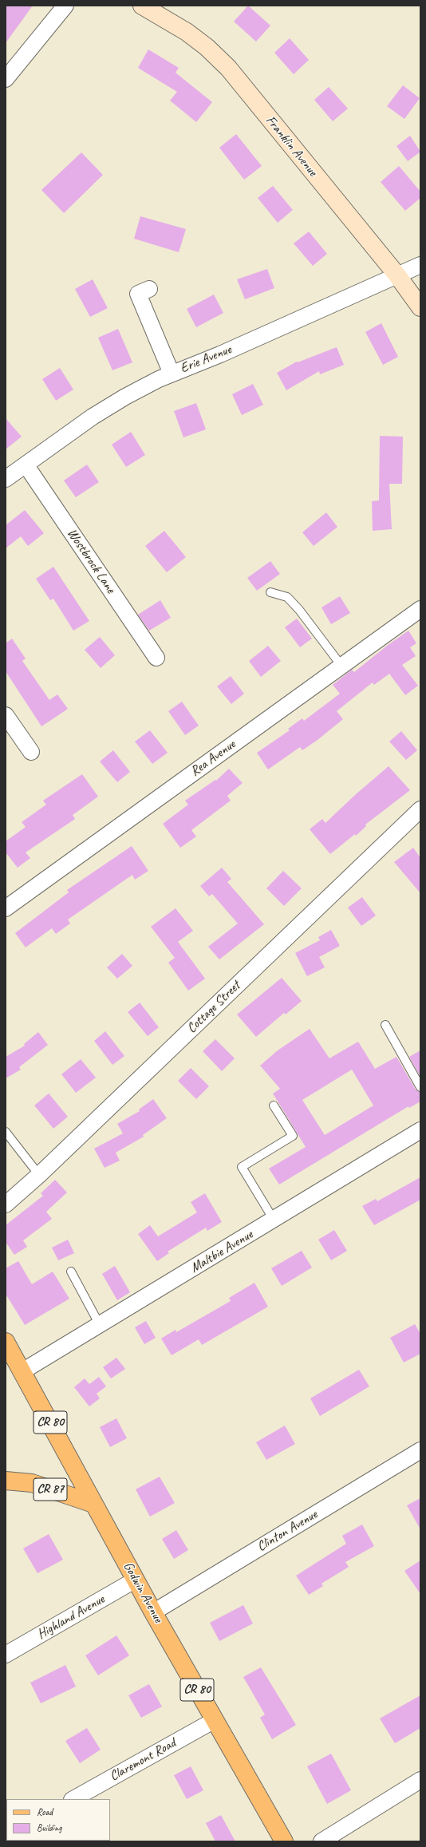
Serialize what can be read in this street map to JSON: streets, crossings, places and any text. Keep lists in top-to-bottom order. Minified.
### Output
{"streets":{"main road":["CR 80","CR 87","Godwin Avenue"],"street":["Franklin Avenue","Erie Avenue","Wostbrock Lane","Rea Avenue","Cottage Street","Maltbie Avenue","Clinton Avenue","Highland Avenue","Claremont Road"]},"crossings":[["Franklin Avenue","Erie Avenue"],["Erie Avenue","Wostbrock Lane"],["Maltbie Avenue","Godwin Avenue"],["CR 87","Godwin Avenue"],["Clinton Avenue","Godwin Avenue"],["Godwin Avenue","Highland Avenue"],["Godwin Avenue","Claremont Road"]],"legend":["Road","Building"]}
